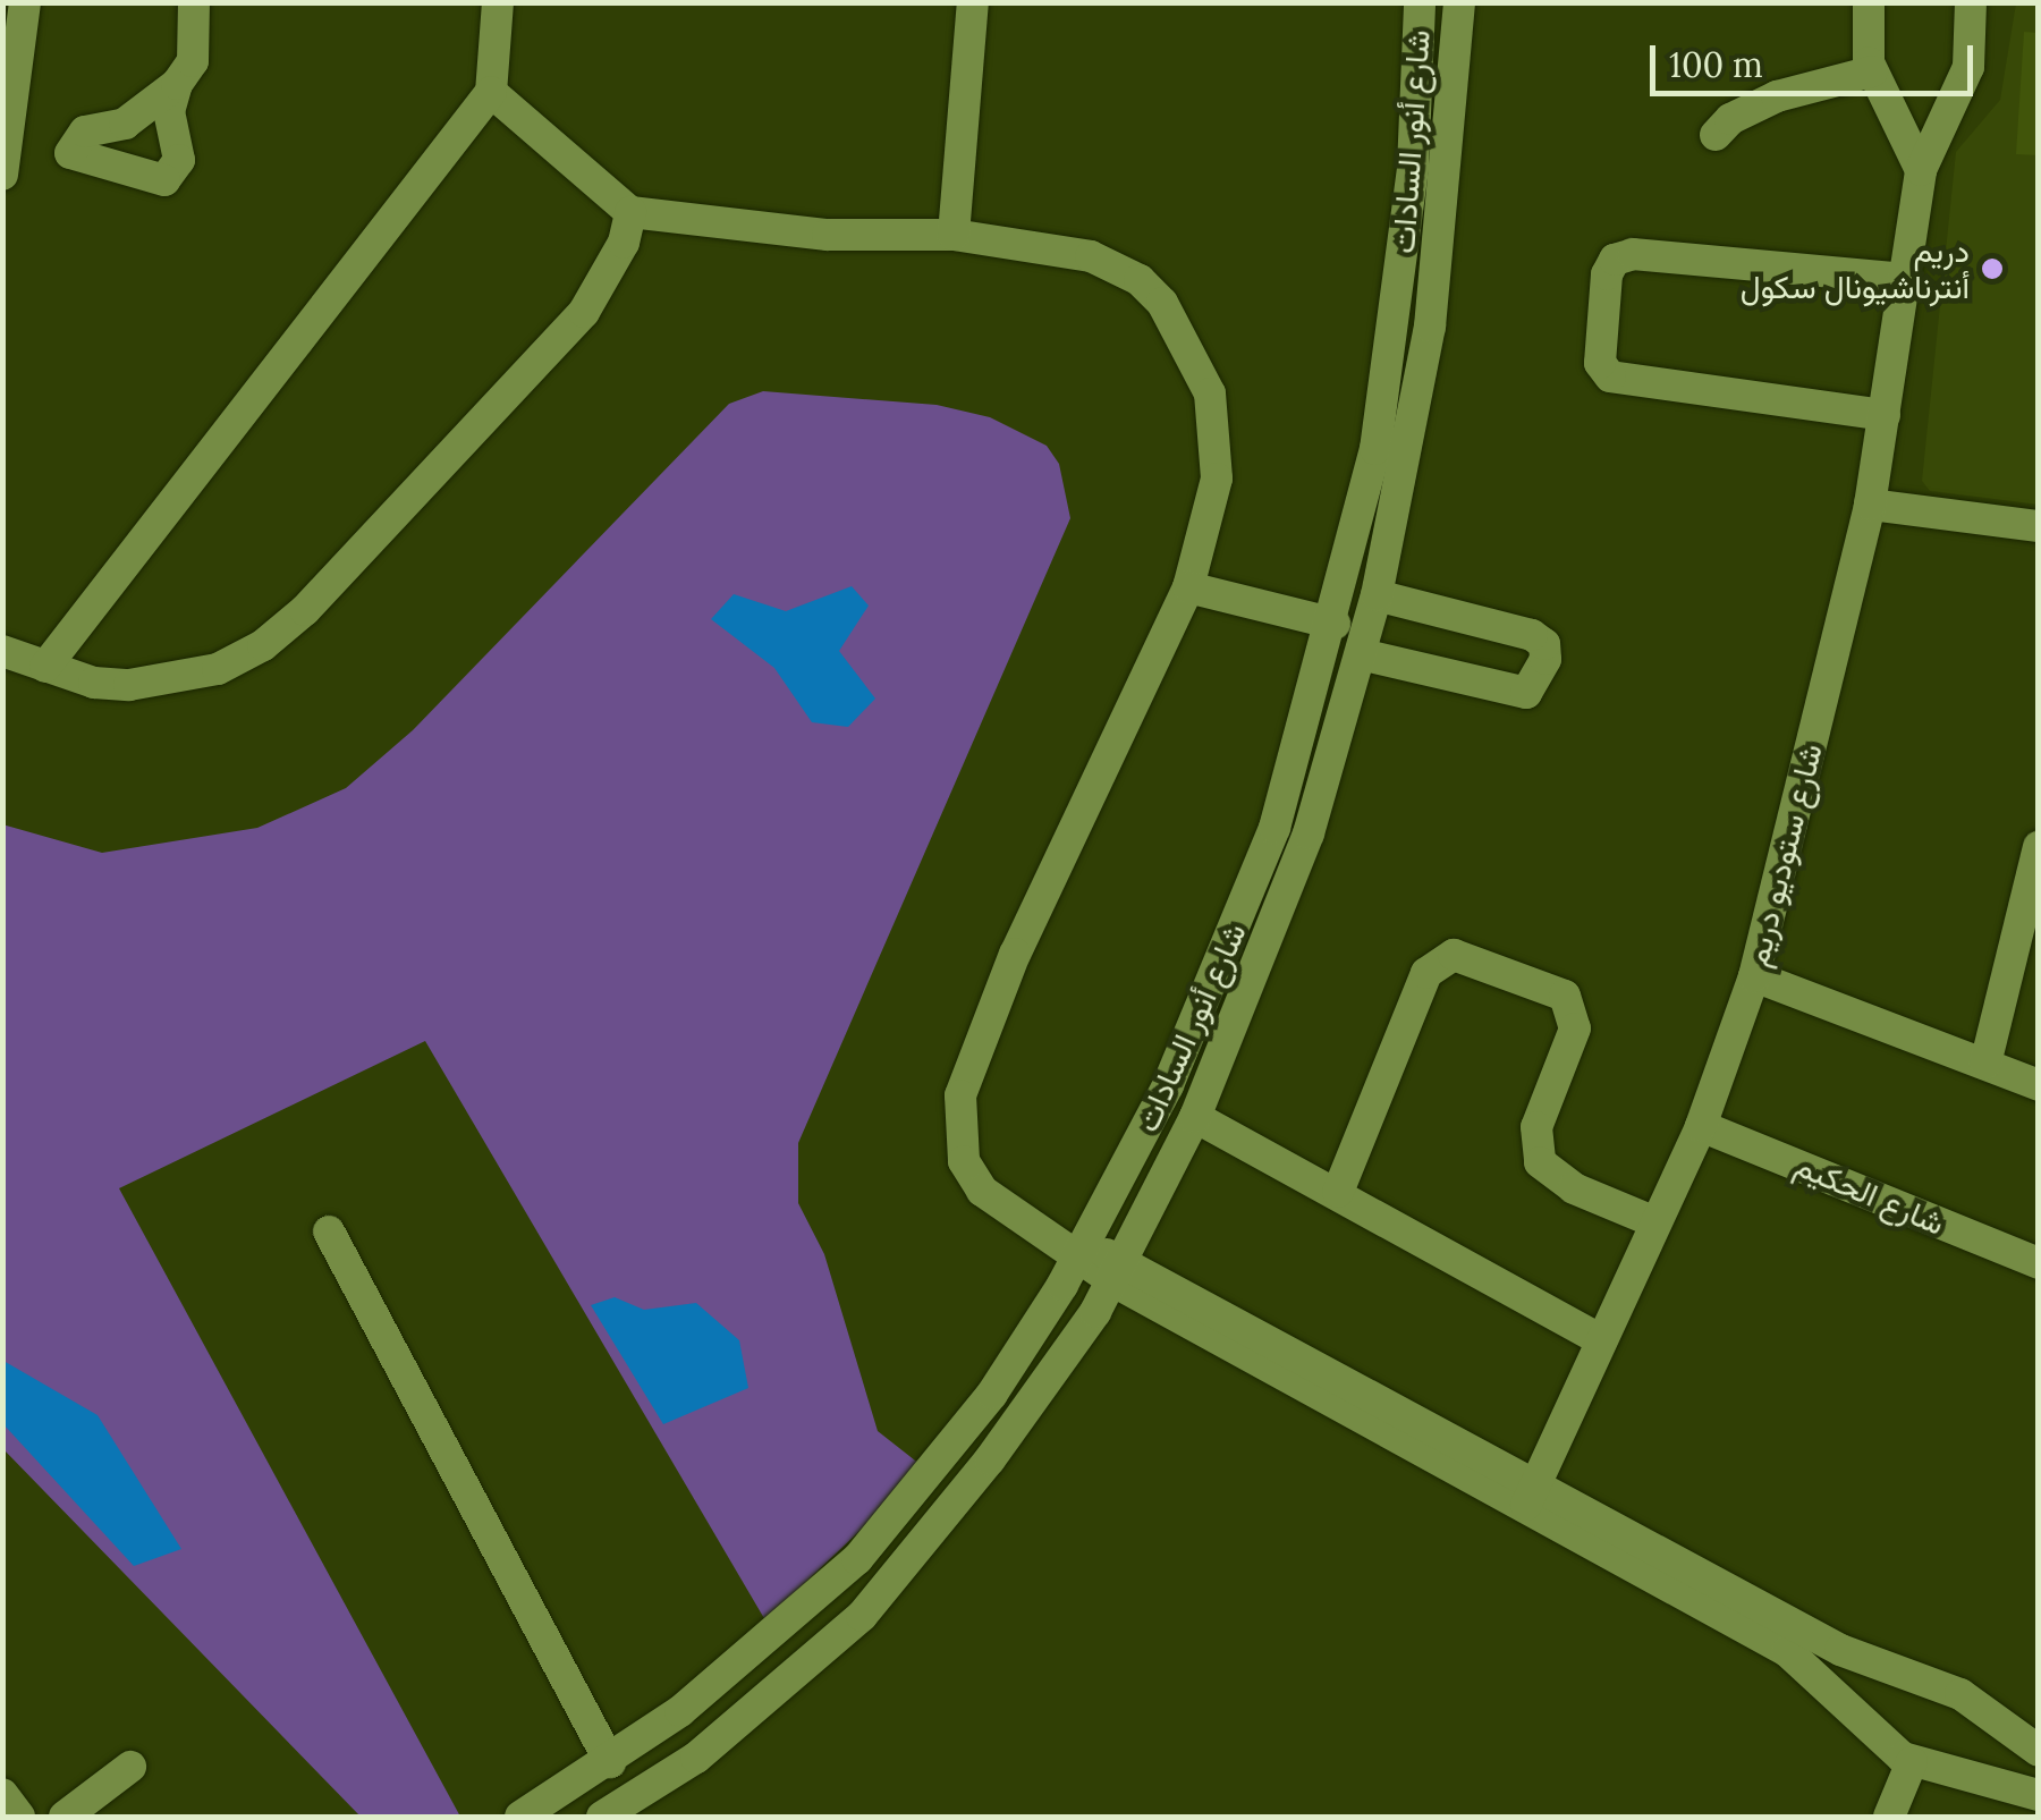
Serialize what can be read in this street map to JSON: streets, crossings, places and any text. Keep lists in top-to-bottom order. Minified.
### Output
{"streets":{"street":["شارع أنور السادات","شارع ستوديو دريم","شارع الحكيم"]},"crossings":[["شارع ستوديو دريم","شارع الحكيم"]],"places":["دريم أنترناشيونال سكول"],"scale_bar":"100 m"}
